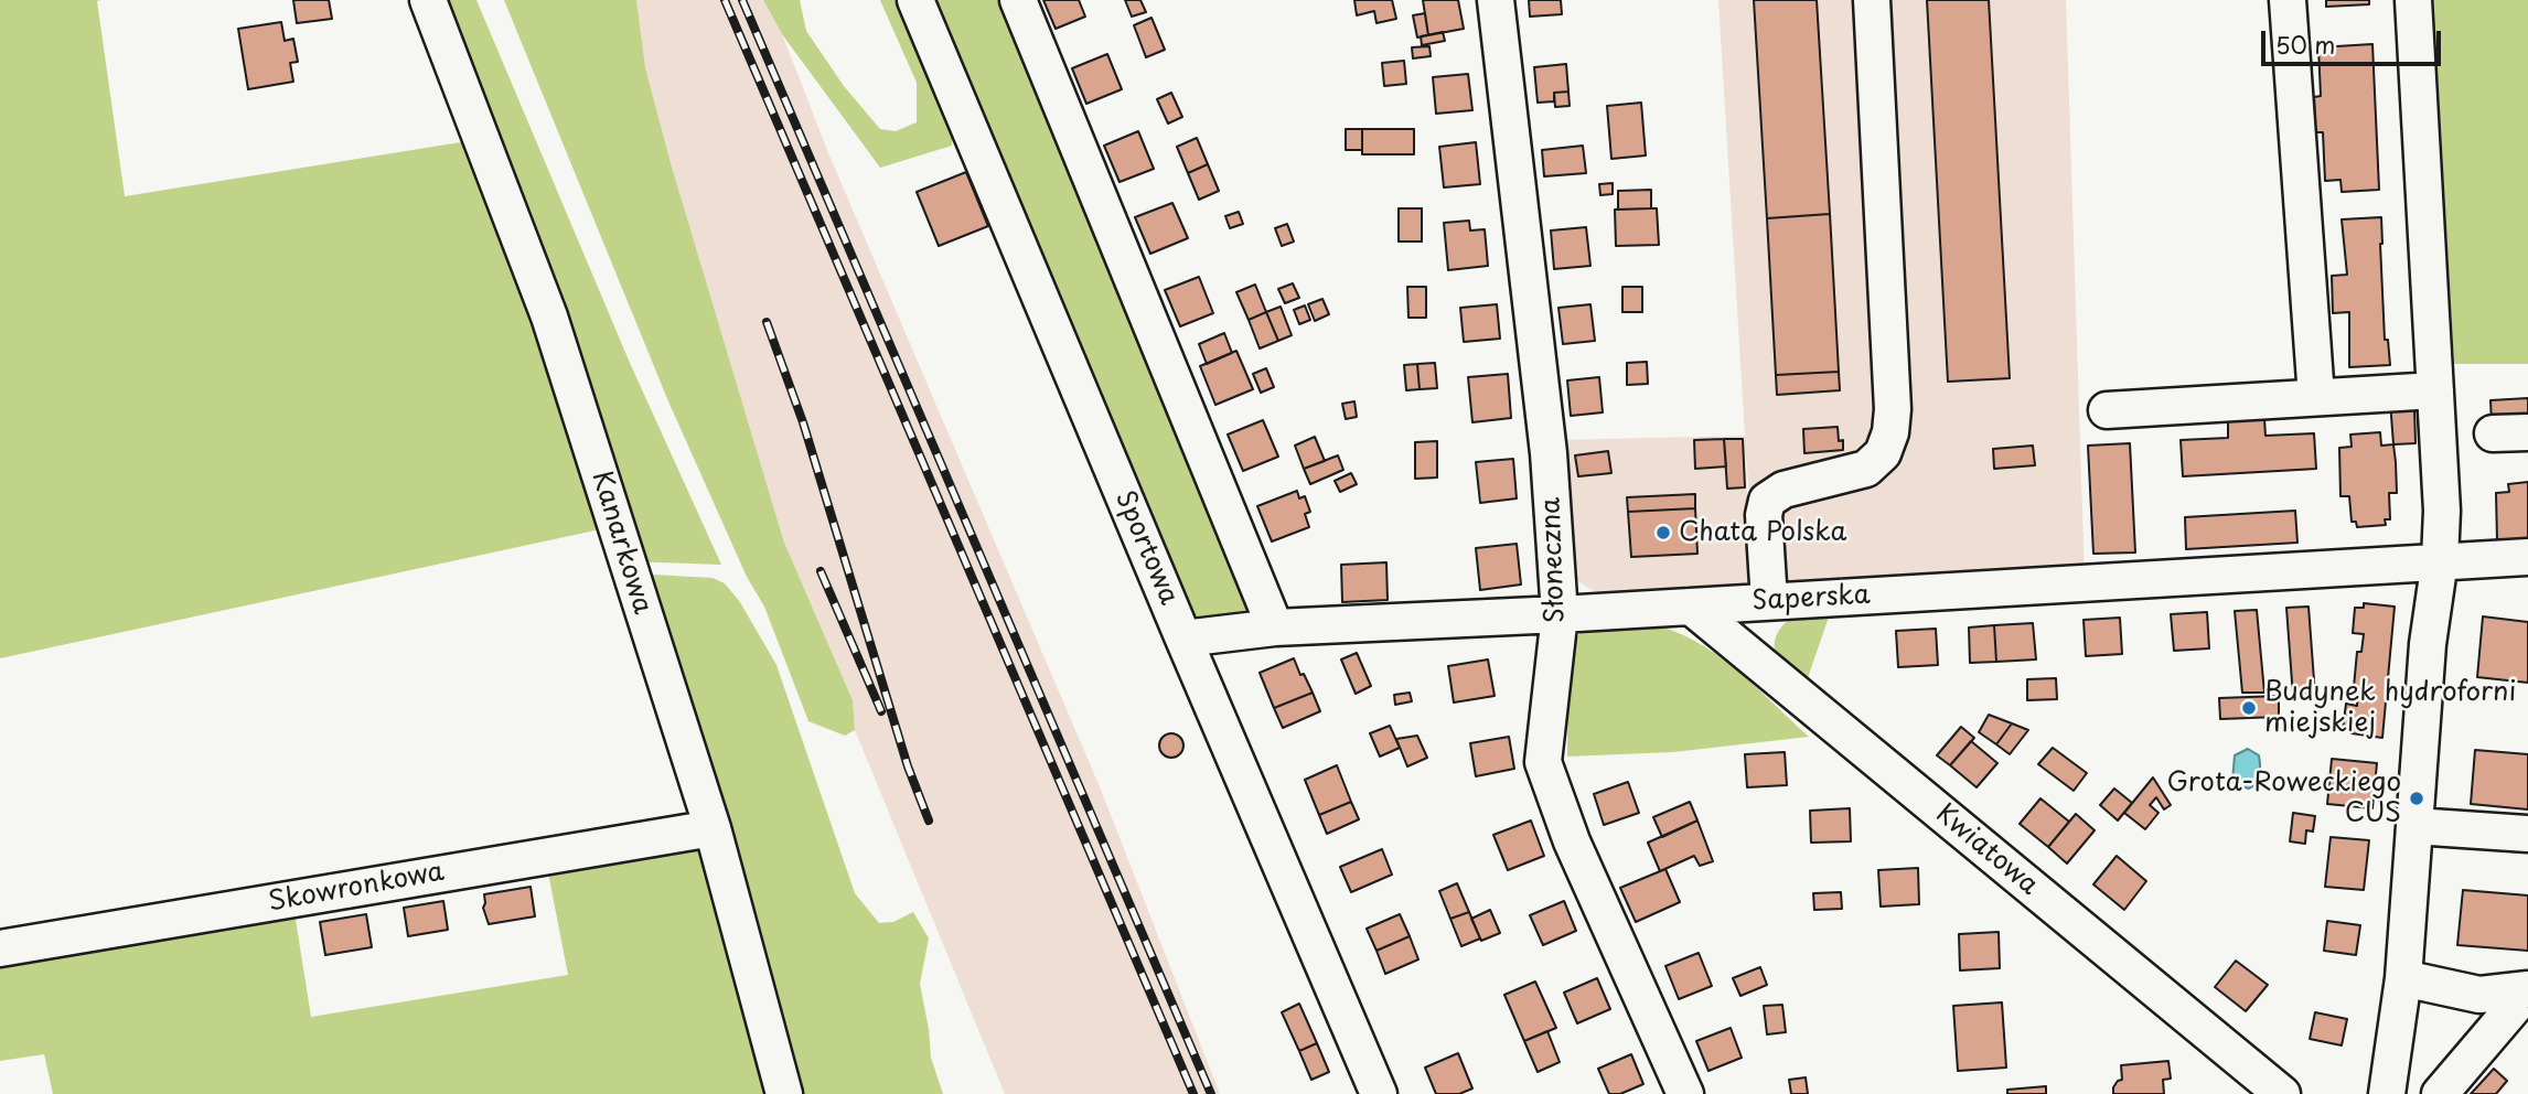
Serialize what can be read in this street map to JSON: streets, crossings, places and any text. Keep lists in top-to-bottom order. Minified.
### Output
{"streets":{"street":["Kanarkowa","Sportowa","Słoneczna","Saperska","Kwiatowa","Skowronkowa"]},"crossings":[["Kanarkowa","Skowronkowa"],["Sportowa","Saperska"],["Słoneczna","Saperska"],["Saperska","Kwiatowa"]],"places":["Chata Polska","Budynek hydroforni miejskiej","Grota-Roweckiego CUS"],"scale_bar":"50 m"}
